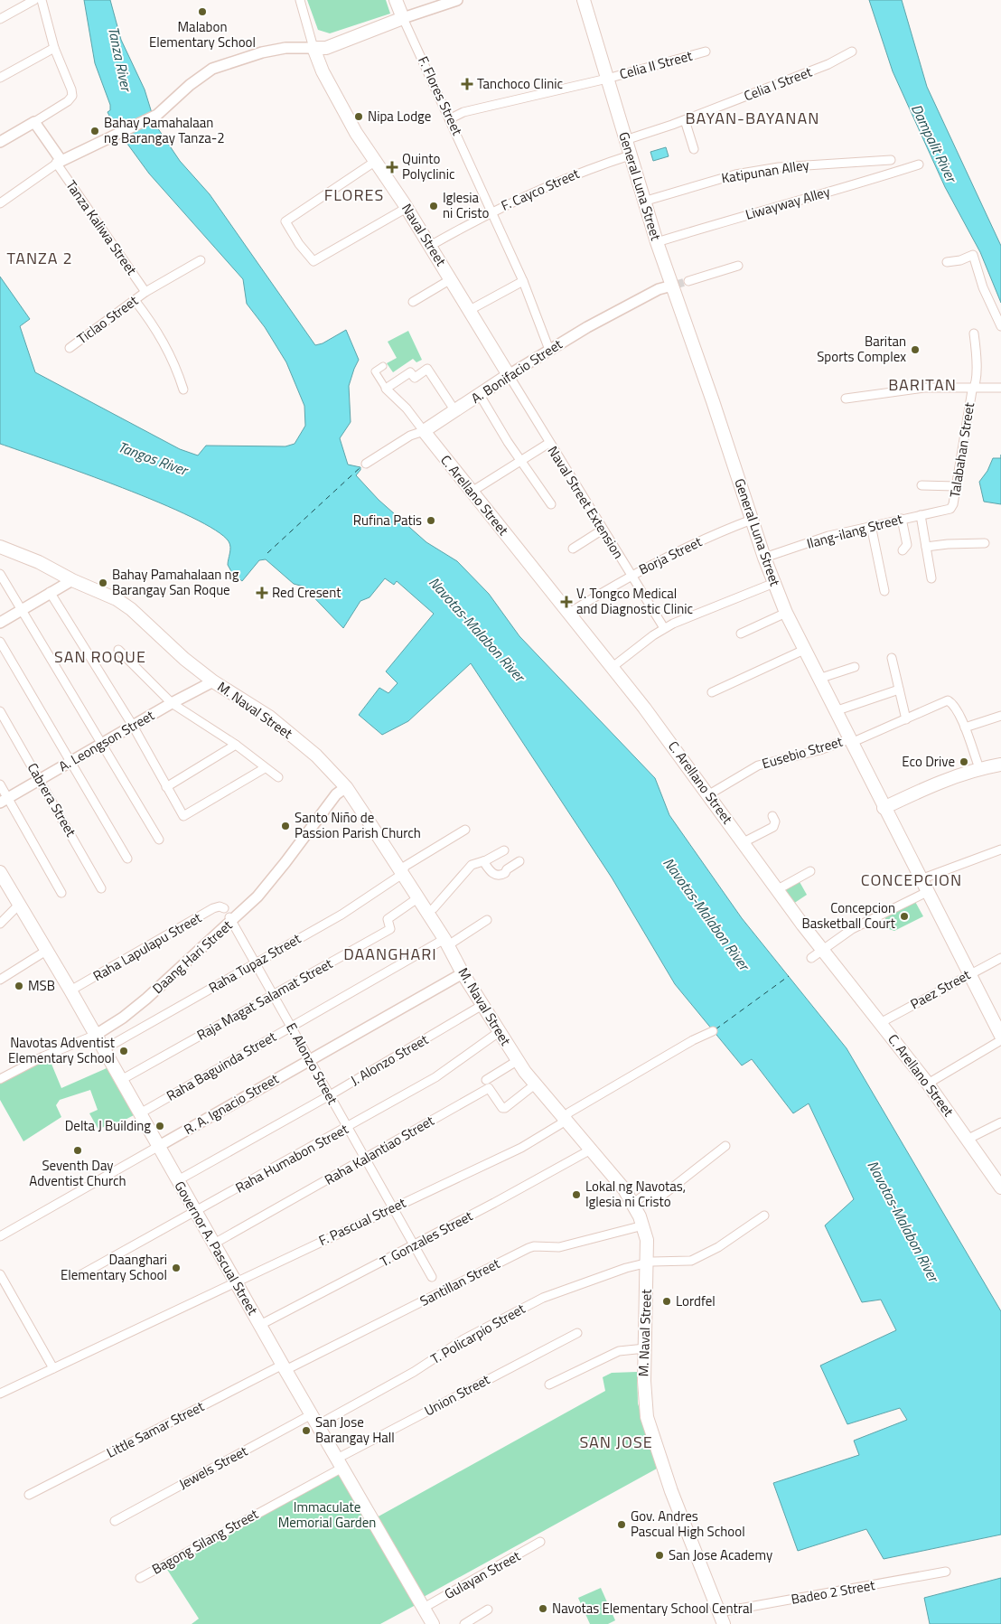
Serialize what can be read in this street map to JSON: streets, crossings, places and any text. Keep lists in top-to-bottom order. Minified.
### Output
{"streets":{"main road":["General Luna Street","Naval Street","A. Bonifacio Street","C. Arellano Street","M. Naval Street","Governor A. Pascual Street"],"street":["Celia II Street","Celia I Street","F. Flores Street","Katipunan Alley","F. Cayco Street","Liwayway Alley","Tanza Kaliwa Street","Ticlao Street","Talabahan Street","Naval Street Extension","Ilang-ilang Street","Borja Street","A. Leongson Street","Eusebio Street","Cabrera Street","Raha Lapulapu Street","Daang Hari Street","Raha Tupaz Street","Paez Street","Raja Magat Salamat Street","J. Alonzo Street","E. Alonzo Street","Raha Baguinda Street","R. A. Ignacio Street","Raha Kalantiao Street","Raha Humabon Street","F. Pascual Street","T. Gonzales Street","Santillan Street","T. Policarpio Street","Union Street","Little Samar Street","Jewels Street","Bagong Silang Street","Gulayan Street","Badeo 2 Street"]},"crossings":[["Celia II Street","F. Flores Street"],["Celia II Street","General Luna Street"],["Celia I Street","General Luna Street"],["F. Flores Street","F. Cayco Street"],["F. Flores Street","A. Bonifacio Street"],["Katipunan Alley","General Luna Street"],["General Luna Street","F. Cayco Street"],["General Luna Street","Liwayway Alley"],["General Luna Street","A. Bonifacio Street"],["General Luna Street","Ilang-ilang Street"],["General Luna Street","Borja Street"],["General Luna Street","Eusebio Street"],["General Luna Street","Paez Street"],["F. Cayco Street","Naval Street"],["Tanza Kaliwa Street","Ticlao Street"],["Naval Street","A. Bonifacio Street"],["Naval Street","Naval Street Extension"],["A. Bonifacio Street","C. Arellano Street"],["A. Bonifacio Street","Naval Street Extension"],["Talabahan Street","Ilang-ilang Street"],["C. Arellano Street","Borja Street"],["C. Arellano Street","Eusebio Street"],["C. Arellano Street","Paez Street"],["Naval Street Extension","Borja Street"],["M. Naval Street","A. Leongson Street"],["M. Naval Street","Daang Hari Street"],["M. Naval Street","Raha Tupaz Street"],["M. Naval Street","Raja Magat Salamat Street"],["M. Naval Street","J. Alonzo Street"],["M. Naval Street","Raha Baguinda Street"],["M. Naval Street","R. A. Ignacio Street"],["M. Naval Street","Raha Kalantiao Street"],["M. Naval Street","Raha Humabon Street"],["M. Naval Street","F. Pascual Street"],["M. Naval Street","T. Gonzales Street"],["M. Naval Street","Santillan Street"],["M. Naval Street","T. Policarpio Street"],["M. Naval Street","Badeo 2 Street"],["A. Leongson Street","Cabrera Street"],["Raha Lapulapu Street","Governor A. Pascual Street"],["Daang Hari Street","E. Alonzo Street"],["Daang Hari Street","Governor A. Pascual Street"],["Raha Tupaz Street","E. Alonzo Street"],["Raha Tupaz Street","Governor A. Pascual Street"],["Raja Magat Salamat Street","E. Alonzo Street"],["Raja Magat Salamat Street","Governor A. Pascual Street"],["J. Alonzo Street","E. Alonzo Street"],["J. Alonzo Street","Governor A. Pascual Street"],["E. Alonzo Street","Raha Baguinda Street"],["E. Alonzo Street","R. A. Ignacio Street"],["E. Alonzo Street","Raha Kalantiao Street"],["E. Alonzo Street","Raha Humabon Street"],["E. Alonzo Street","F. Pascual Street"],["E. Alonzo Street","T. Gonzales Street"],["Raha Baguinda Street","Governor A. Pascual Street"],["R. A. Ignacio Street","Governor A. Pascual Street"],["Raha Kalantiao Street","Governor A. Pascual Street"],["Raha Humabon Street","Governor A. Pascual Street"],["F. Pascual Street","Governor A. Pascual Street"],["T. Gonzales Street","Governor A. Pascual Street"],["Governor A. Pascual Street","Santillan Street"],["Governor A. Pascual Street","T. Policarpio Street"],["Governor A. Pascual Street","Union Street"],["Governor A. Pascual Street","Little Samar Street"],["Governor A. Pascual Street","Jewels Street"],["Governor A. Pascual Street","Bagong Silang Street"],["Governor A. Pascual Street","Gulayan Street"],["Santillan Street","Little Samar Street"],["T. Policarpio Street","Jewels Street"],["Union Street","Bagong Silang Street"]],"districts":["BAYAN-BAYANAN","FLORES","TANZA 2","BARITAN","SAN ROQUE","CONCEPCION","DAANGHARI","SAN JOSE"],"water":["Tanza River","Dampalit River","Tangos River","Navotas-Malabon River"],"parks":["Immaculate Memorial Garden"],"places":{"other":["Malabon Elementary School","Nipa Lodge","Bahay Pamahalaan ng Barangay Tanza-2","Iglesia ni Cristo","Baritan Sports Complex","Rufina Patis","Bahay Pamahalaan ng Barangay San Roque","Eco Drive","Santo Niño de Passion Parish Church","Concepcion Basketball Court","MSB","Navotas Adventist Elementary School","Delta J Building","Seventh Day Adventist Church","Lokal ng Navotas, Iglesia ni Cristo","Daanghari Elementary School","Lordfel","San Jose Barangay Hall","Gov. Andres Pascual High School","San Jose Academy","Navotas Elementary School Central"],"health":["Tanchoco Clinic","Quinto Polyclinic","Red Cresent","V. Tongco Medical and Diagnostic Clinic"]}}
